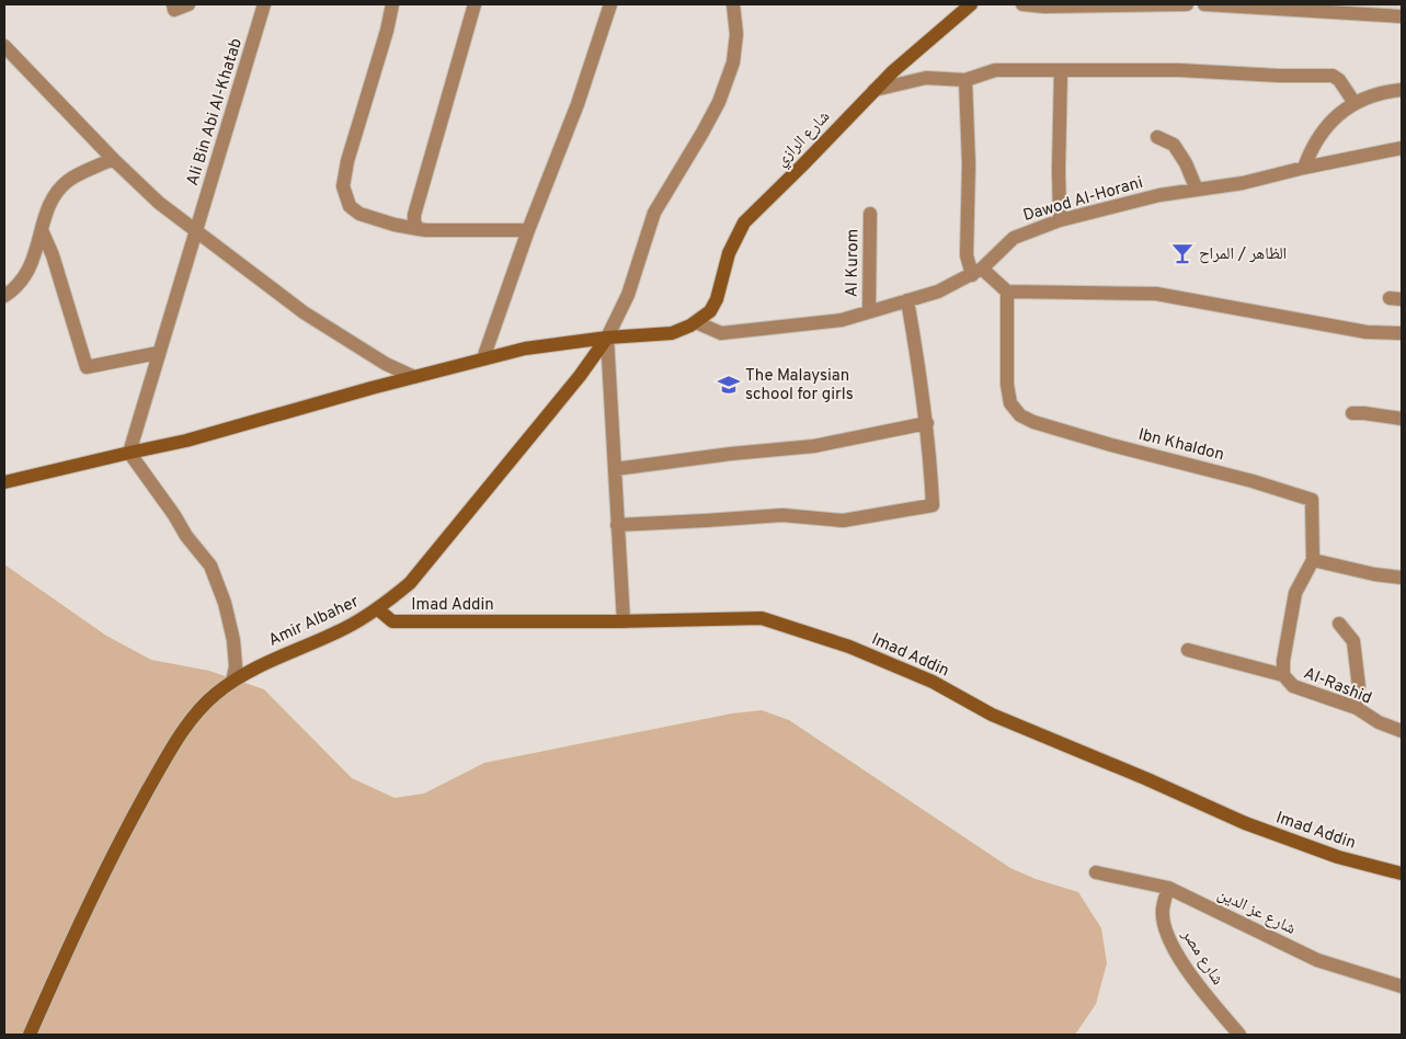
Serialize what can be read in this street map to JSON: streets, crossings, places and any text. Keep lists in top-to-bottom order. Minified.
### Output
{"streets":{"street":["Ali Bin Abi Al-Khatab","شارع الرازي","Dawod Al-Horani","Al Kurom","Ibn Khaldon","Imad Addin","Amir Albaher","Al-Rashid","شارع عز الدين","شارع مصر"]},"crossings":[["شارع الرازي","Dawod Al-Horani"],["Dawod Al-Horani","Al Kurom"],["Ibn Khaldon","Al-Rashid"],["Imad Addin","Amir Albaher"],["شارع عز الدين","شارع مصر"]],"places":{"bar":["الظاهر / المراح"],"school or university":["The Malaysian school for girls"]}}
